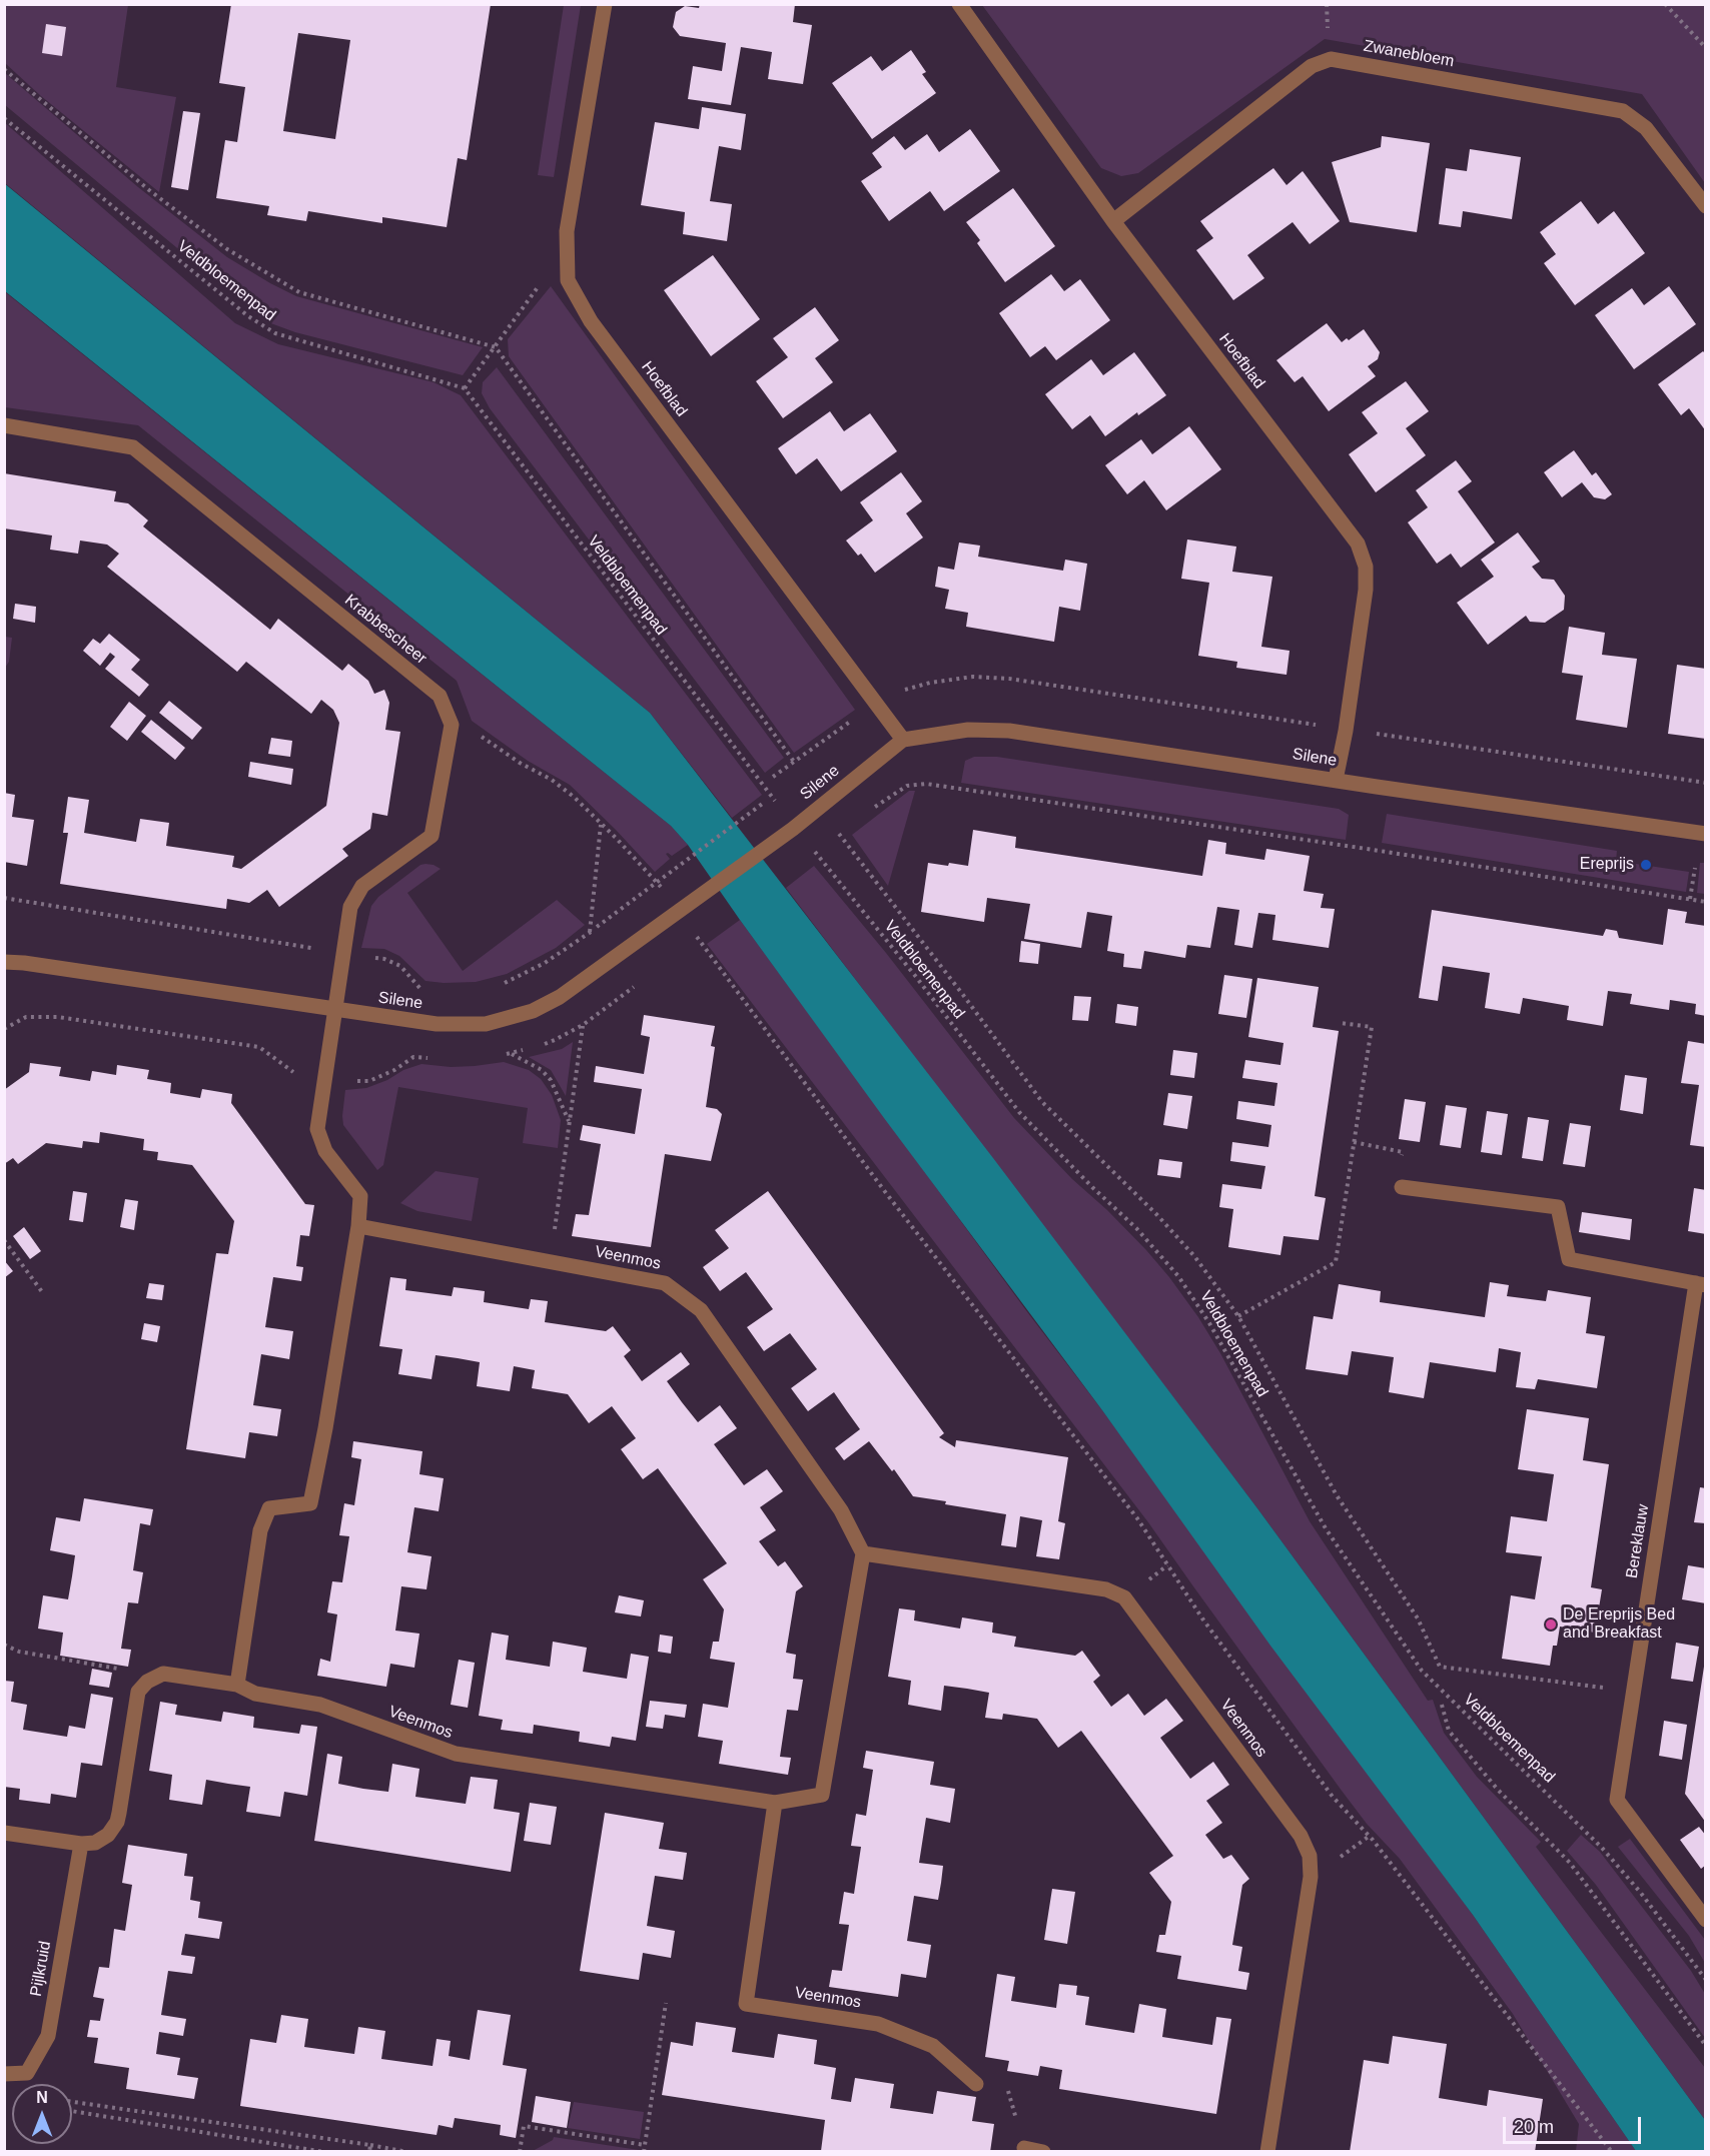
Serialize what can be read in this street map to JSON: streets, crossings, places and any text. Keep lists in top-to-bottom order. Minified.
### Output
{"streets":{"street":["Zwanebloem","Hoefblad","Krabbescheer","Silene","Veenmos","Bereklauw","Pijlkruid"],"path":["Veldbloemenpad"]},"crossings":[["Zwanebloem","Hoefblad"],["Veldbloemenpad","Silene"],["Hoefblad","Silene"],["Veenmos","Pijlkruid"]],"places":["Ereprijs","De Ereprijs Bed and Breakfast"],"scale_bar":"20 m","north":"top"}
